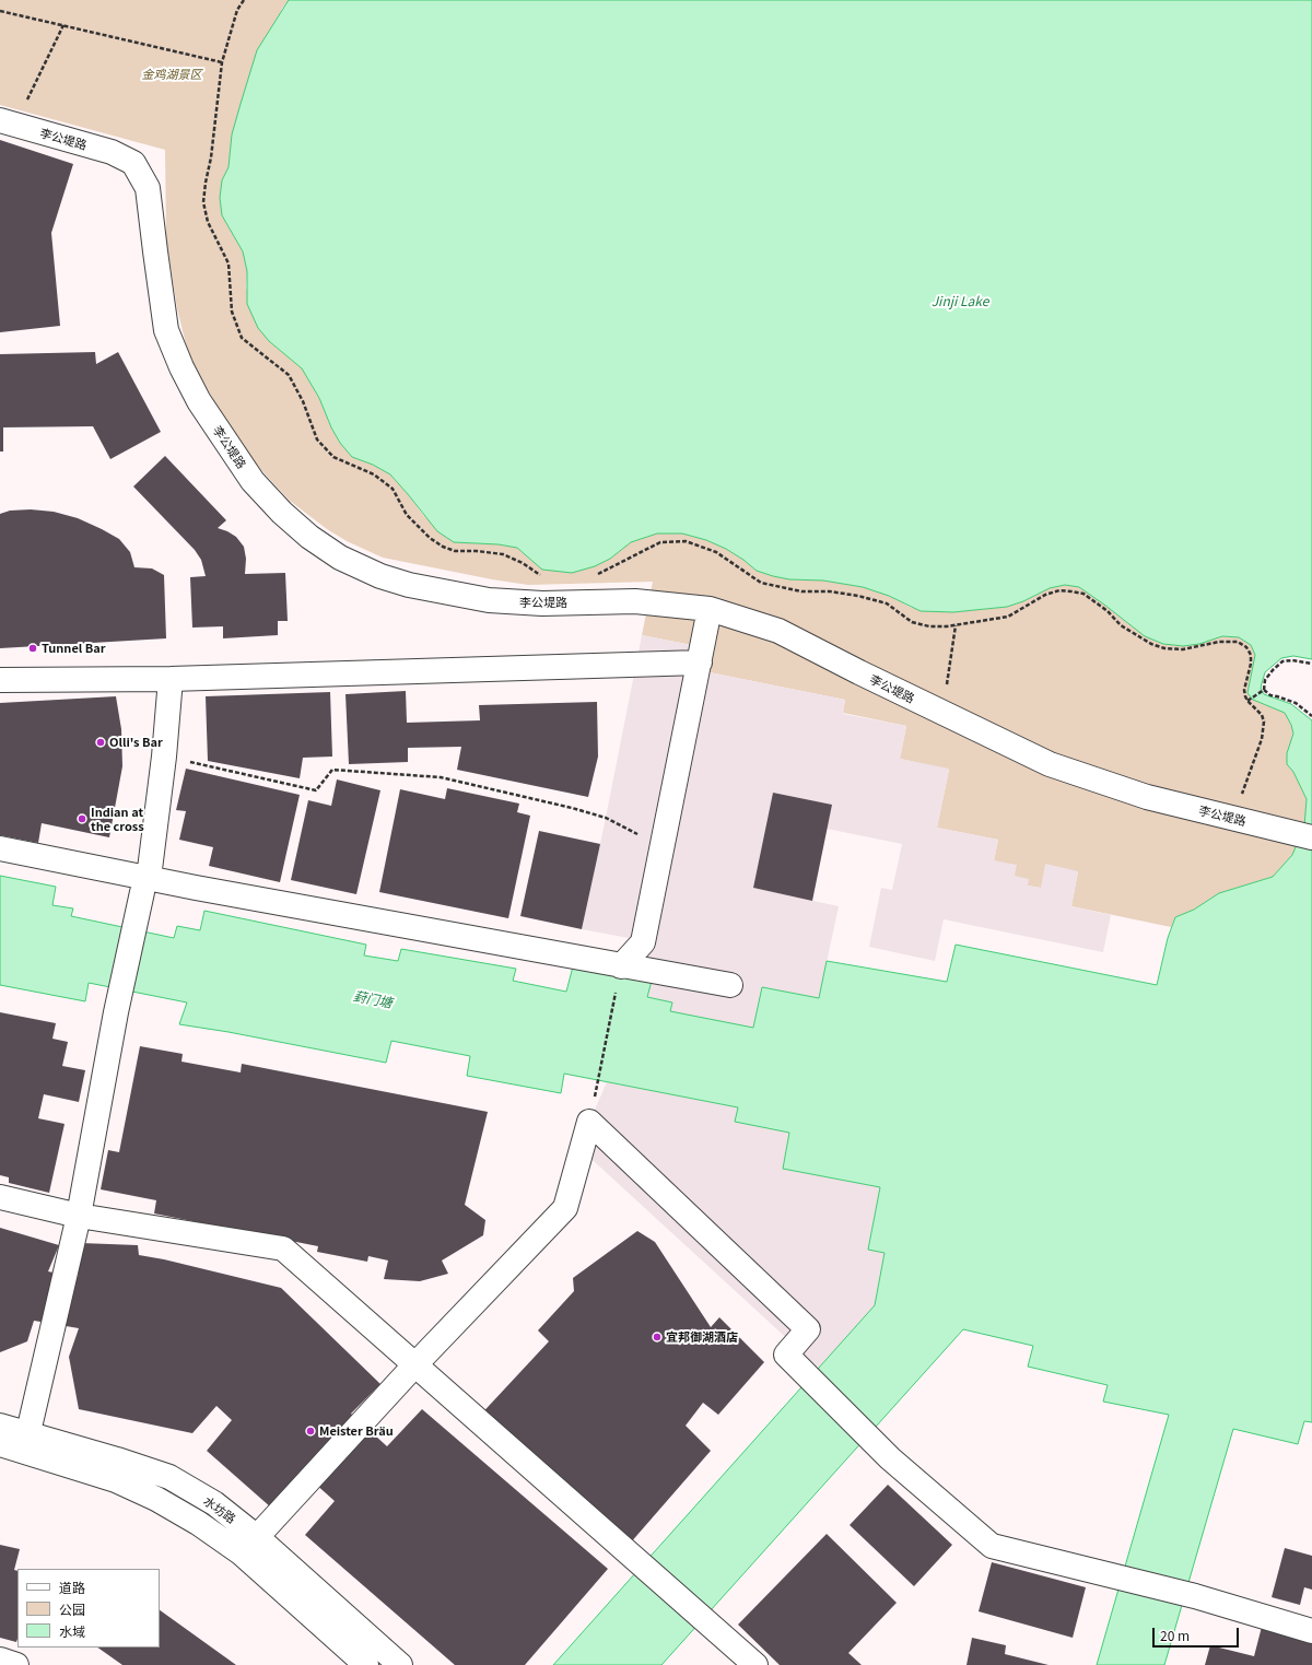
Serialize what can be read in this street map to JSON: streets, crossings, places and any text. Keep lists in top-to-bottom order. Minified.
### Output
{"streets":{"street":["李公堤路","水坊路"]},"water":["Jinji Lake","葑门塘"],"parks":["金鸡湖景区"],"places":["Tunnel Bar","Olli's Bar","Indian at the cross","宜邦御湖酒店","Meister Bräu"],"legend":["道路","公园","水域"],"scale_bar":"20 m"}
